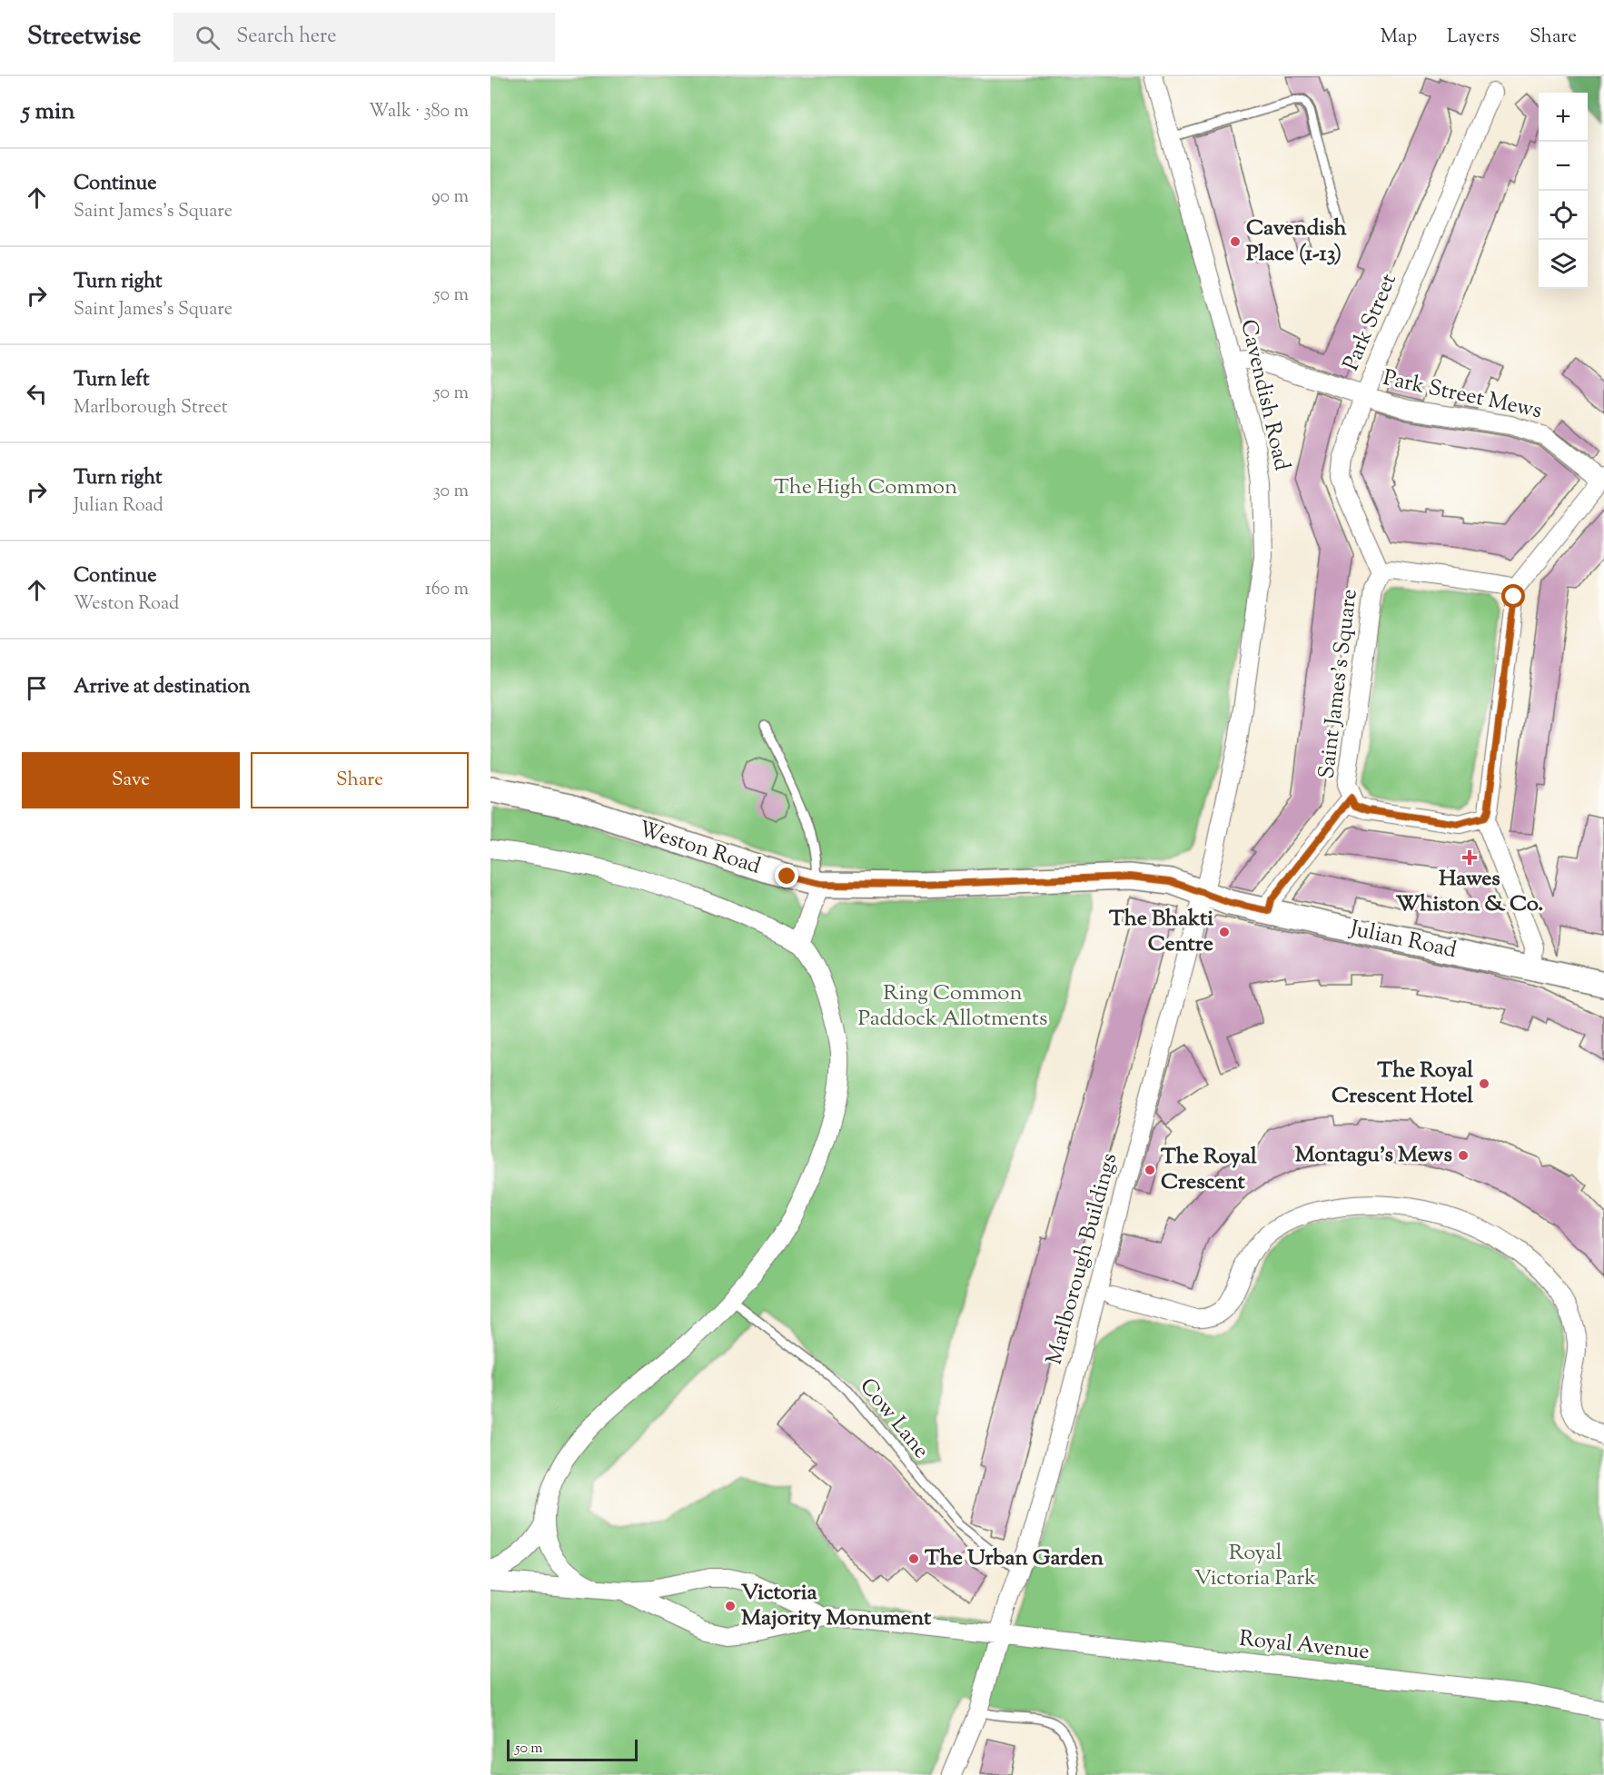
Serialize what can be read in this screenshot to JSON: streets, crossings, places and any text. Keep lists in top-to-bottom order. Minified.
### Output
{"streets":{"street":["Park Street","Cavendish Road","Park Street Mews","Saint James's Square","Weston Road","Julian Road","Marlborough Buildings","Royal Avenue"],"lane":["Cow Lane"]},"crossings":[["Park Street","Park Street Mews"],["Park Street","Saint James's Square"],["Cavendish Road","Park Street Mews"],["Cavendish Road","Weston Road"],["Cavendish Road","Julian Road"],["Cavendish Road","Marlborough Buildings"],["Weston Road","Julian Road"],["Weston Road","Marlborough Buildings"],["Julian Road","Marlborough Buildings"],["Marlborough Buildings","Cow Lane"],["Marlborough Buildings","Royal Avenue"]],"parks":["The High Common","Ring Common Paddock Allotments","Royal Victoria Park"],"places":{"other":["Cavendish Place (1-13)","The Bhakti Centre","The Royal Crescent Hotel","Montagu's Mews","The Royal Crescent","The Urban Garden","Victoria Majority Monument"],"health":["Hawes Whiston & Co."]},"scale_bar":"50 m","page":{"header":"Streetwise","search":"Search here","nav":["Map","Layers","Share"],"heading":["5 min","Walk · 380 m"],"map_buttons":["+","−"],"list":[["Continue","Saint James's Square","90 m"],["Turn right","Saint James's Square","50 m"],["Turn left","Marlborough Street","50 m"],["Turn right","Julian Road","30 m"],["Continue","Weston Road","160 m"],"Arrive at destination"],"buttons":["Save","Share"],"scale":"50 m"}}
